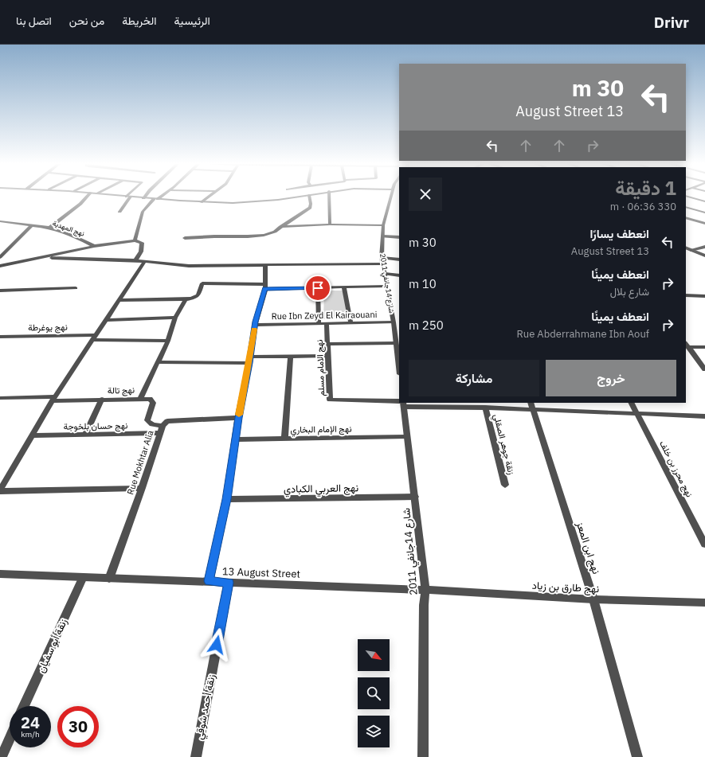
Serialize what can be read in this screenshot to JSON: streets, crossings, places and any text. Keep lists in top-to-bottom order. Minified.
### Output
{"streets":{"street":["نهج المهدية","شارع 14جانفي 2011","Rue Ibn Zeyd El Kairaouani","نهج يوغرطة","نهج الامام مسلم","نهج تالة","نهج حسان بلخوجة","نهج الإمام البخاري","زنقة جوهر الصقلي","Rue Mokhtar Alia","نهج محرز بن خلف","نهج العربي الكبادي","نهج ابن المعز","13 August Street","نهج طارق بن زياد","زنقة أبو سفيان","زنقة أحمد شوقي"]},"crossings":[["شارع 14جانفي 2011","Rue Ibn Zeyd El Kairaouani"],["شارع 14جانفي 2011","نهج الامام مسلم"],["شارع 14جانفي 2011","نهج الإمام البخاري"],["شارع 14جانفي 2011","نهج العربي الكبادي"],["شارع 14جانفي 2011","13 August Street"],["شارع 14جانفي 2011","نهج طارق بن زياد"],["Rue Ibn Zeyd El Kairaouani","نهج الامام مسلم"],["نهج تالة","Rue Mokhtar Alia"],["نهج حسان بلخوجة","Rue Mokhtar Alia"],["Rue Mokhtar Alia","13 August Street"],["نهج ابن المعز","نهج طارق بن زياد"],["13 August Street","نهج طارق بن زياد"],["13 August Street","زنقة أبو سفيان"],["13 August Street","زنقة أحمد شوقي"]],"north":"bottom right","page":{"header":"Drivr","nav":["الرئيسية","الخريطة","من نحن","اتصل بنا"],"turn":["30 m","13 August Street"],"heading":["1 دقيقة","330 m · 06:36"],"list":[{"name":"انعطف يسارًا","note":"13 August Street","value":"30 m"},{"name":"انعطف يمينًا","note":"شارع بلال","value":"10 m"},{"name":"انعطف يمينًا","note":"Rue Abderrahmane Ibn Aouf","value":"250 m"}],"buttons":["خروج","مشاركة"],"speed":"24 km/h","limit":"30"}}
